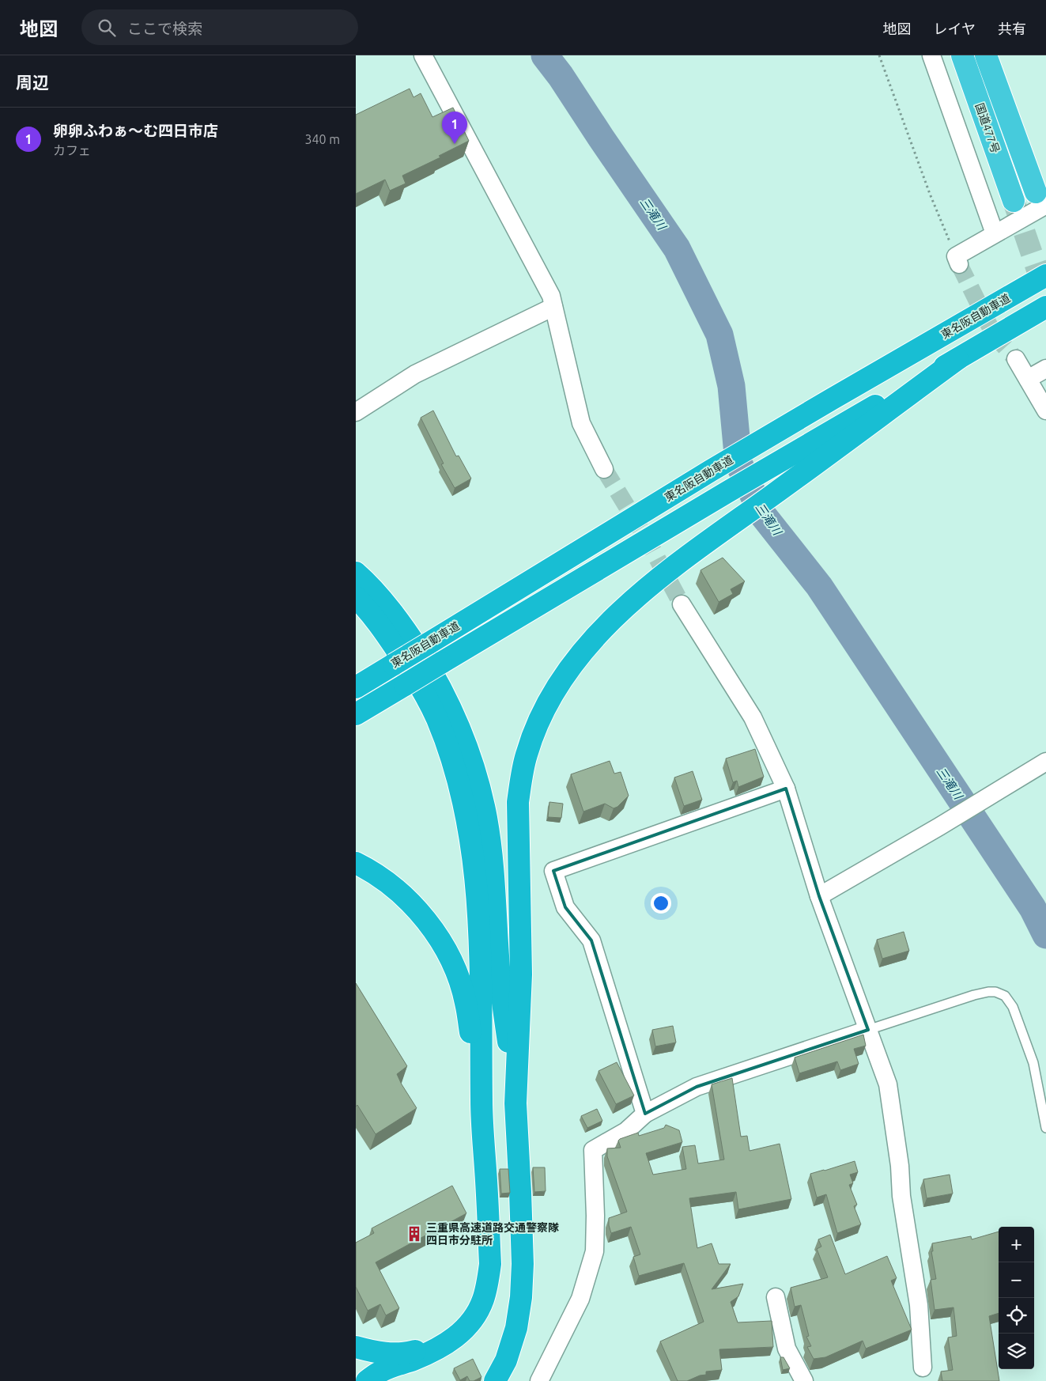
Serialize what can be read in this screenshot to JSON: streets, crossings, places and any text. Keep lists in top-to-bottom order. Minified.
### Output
{"streets":{"highway":["国道477号","東名阪自動車道"]},"water":["三滝川"],"places":{"building":["三重県高速道路交通警察隊 四日市分駐所"]},"page":{"header":"地図","search":"ここで検索","nav":["地図","レイヤ","共有"],"heading":"周辺","list":[{"mark":"1","name":"卵卵ふわぁ～む四日市店","note":"カフェ","value":"340 m"}],"pins":"1","map_buttons":["+","−"]}}
